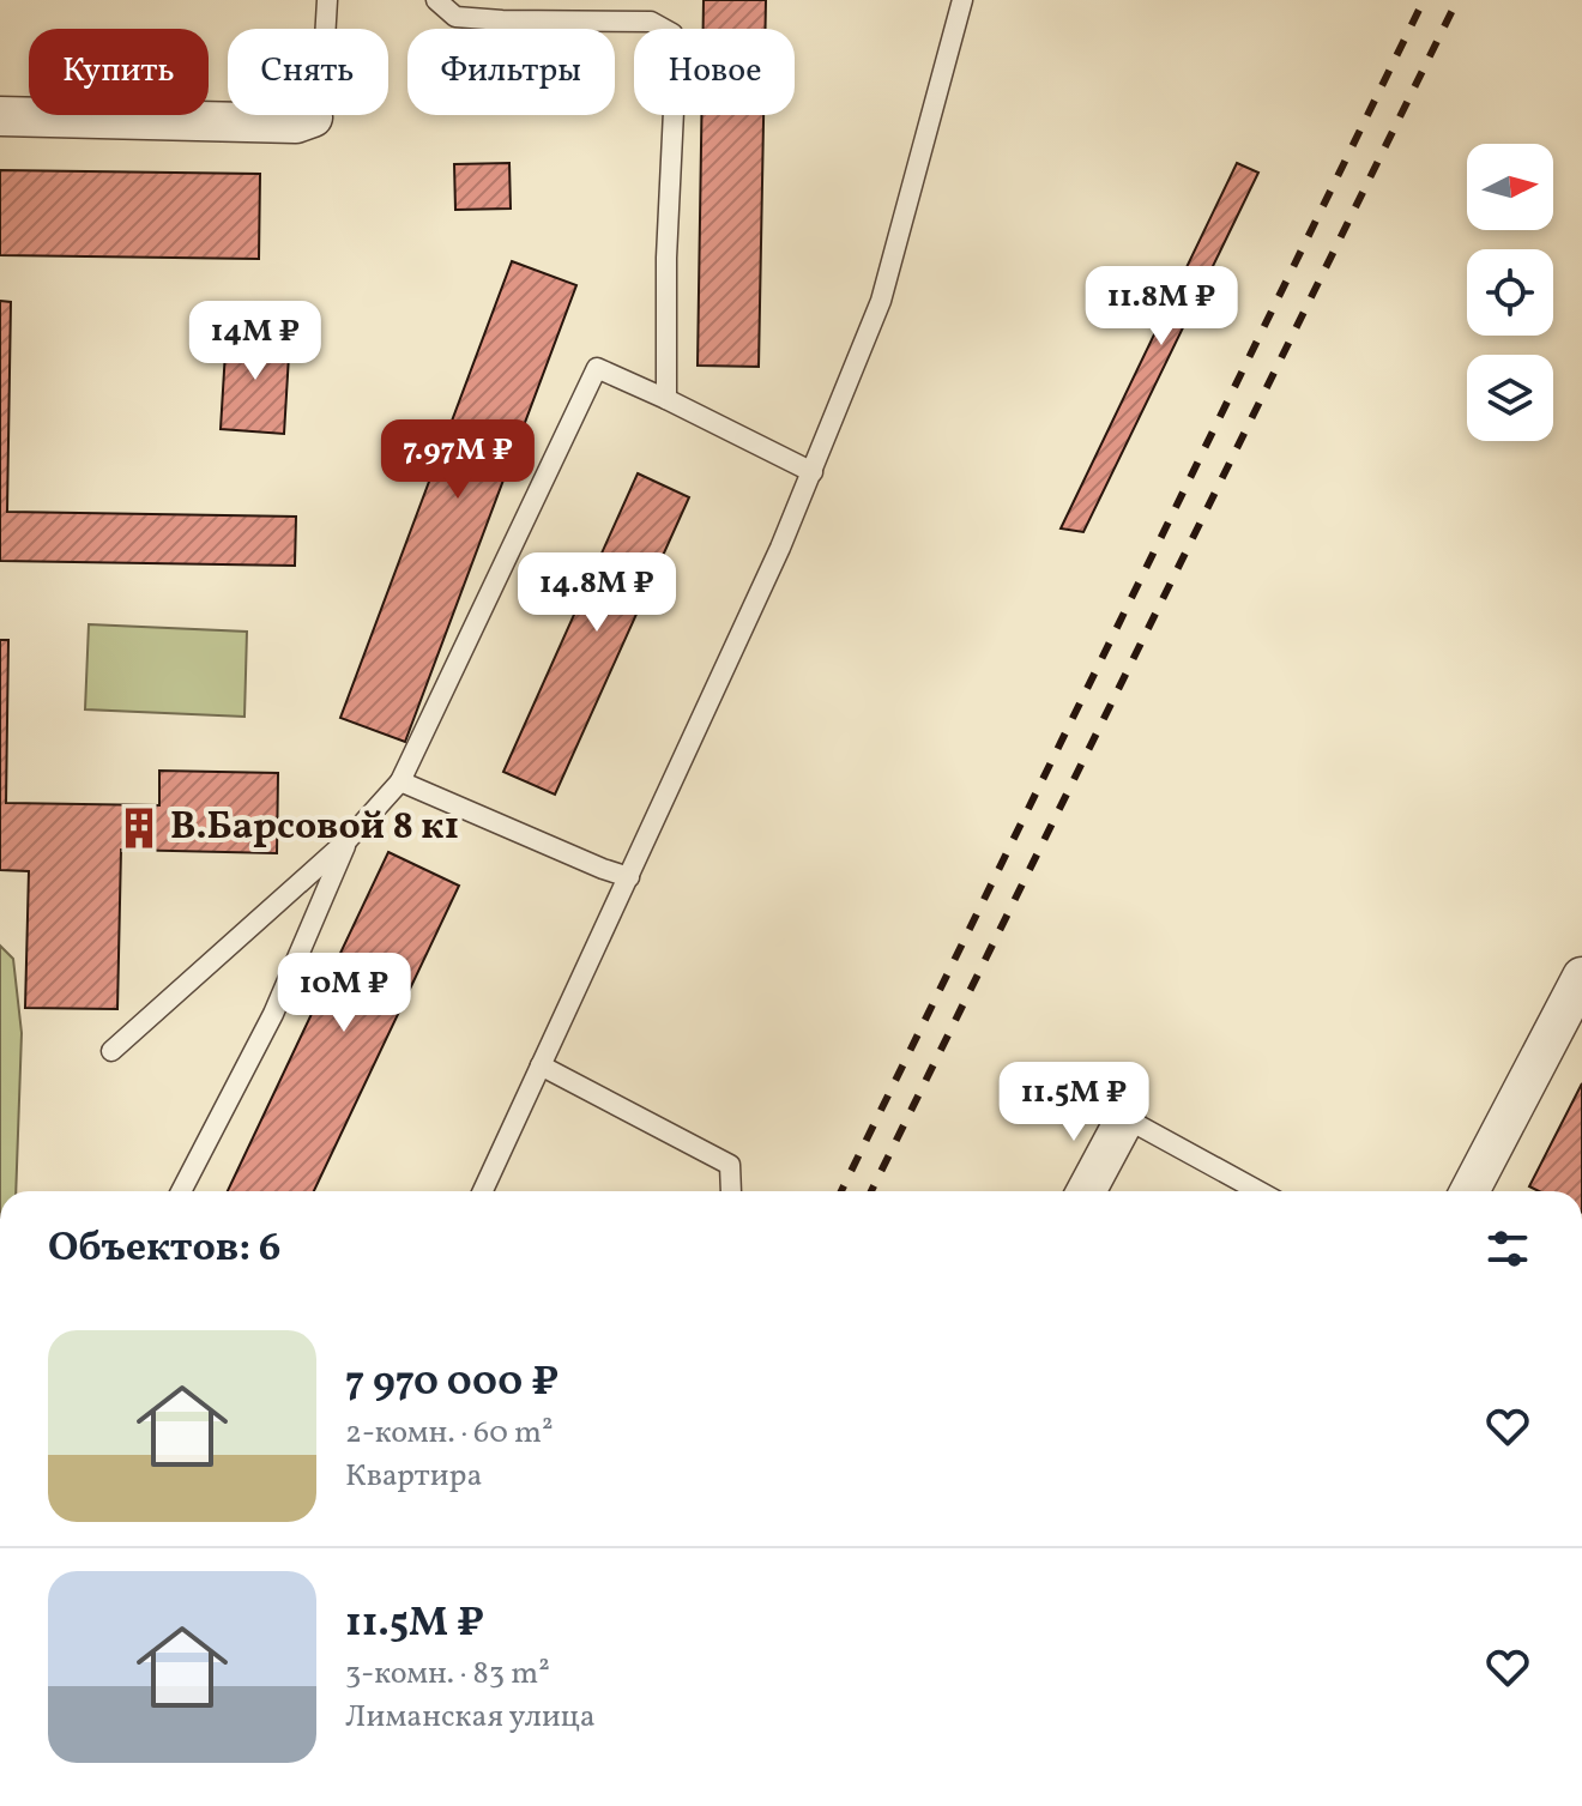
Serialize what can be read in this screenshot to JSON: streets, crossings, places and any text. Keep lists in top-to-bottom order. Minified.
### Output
{"places":{"building":["В.Барсовой 8 к1"]},"north":"right","page":{"chip":["Купить","Снять","Фильтры","Новое"],"price":["11.8M ₽","14M ₽","7.97M ₽","14.8M ₽","10M ₽","11.5M ₽"],"heading":"Объектов: 6","list":[{"name":"7 970 000 ₽","note":"2-комн. · 60 m² · Квартира"},{"name":"11.5M ₽","note":"3-комн. · 83 m² · Лиманская улица"}]}}
